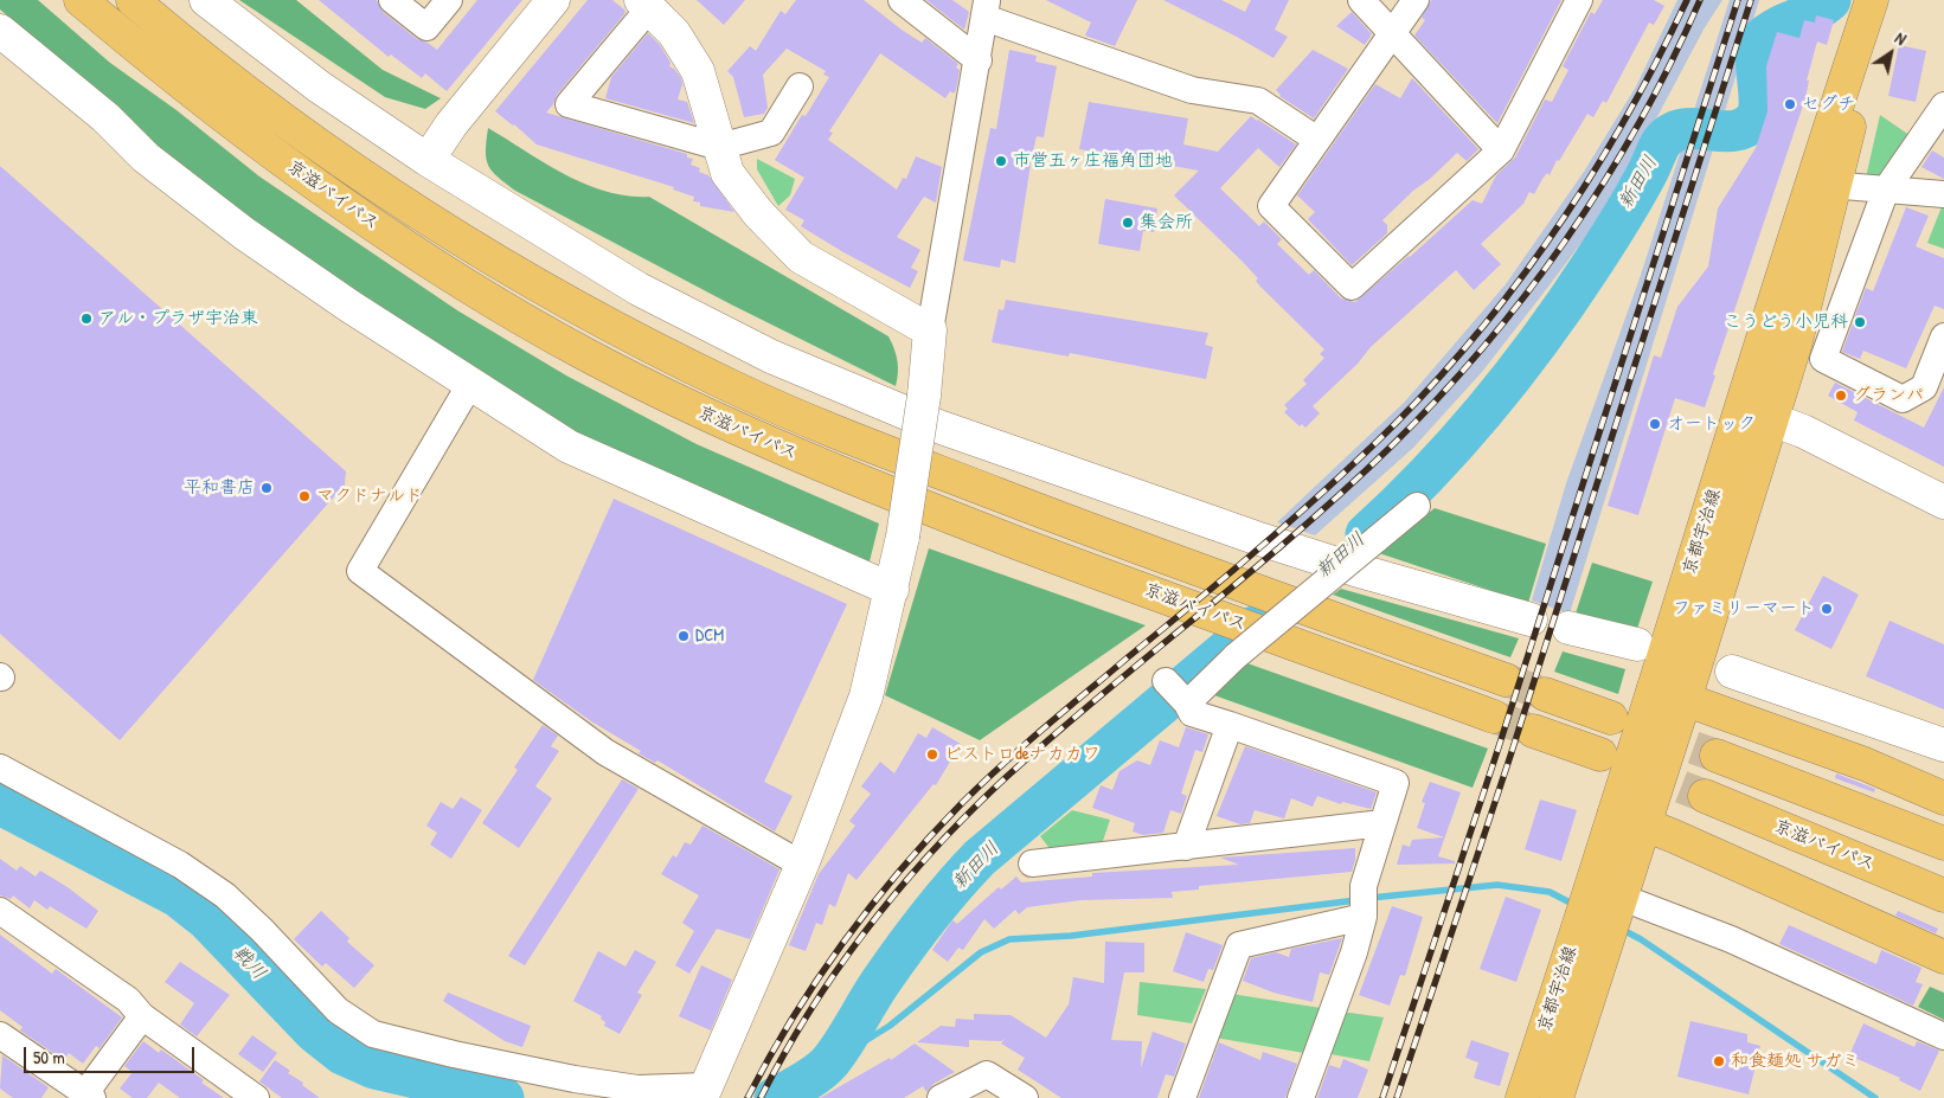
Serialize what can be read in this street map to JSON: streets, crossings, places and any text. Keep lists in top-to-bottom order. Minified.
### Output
{"streets":{"main road":["京滋バイパス","京都宇治線"]},"water":["新田川","戦川"],"places":["セグチ","市営五ヶ庄福角団地","集会所","アル・プラザ宇治東","こうどう小児科","グランパ","オートック","平和書店","マクドナルド","ファミリーマート","DCM","ビストロdeナカカワ","和食麺処 サガミ"],"scale_bar":"50 m","north":"top right"}
